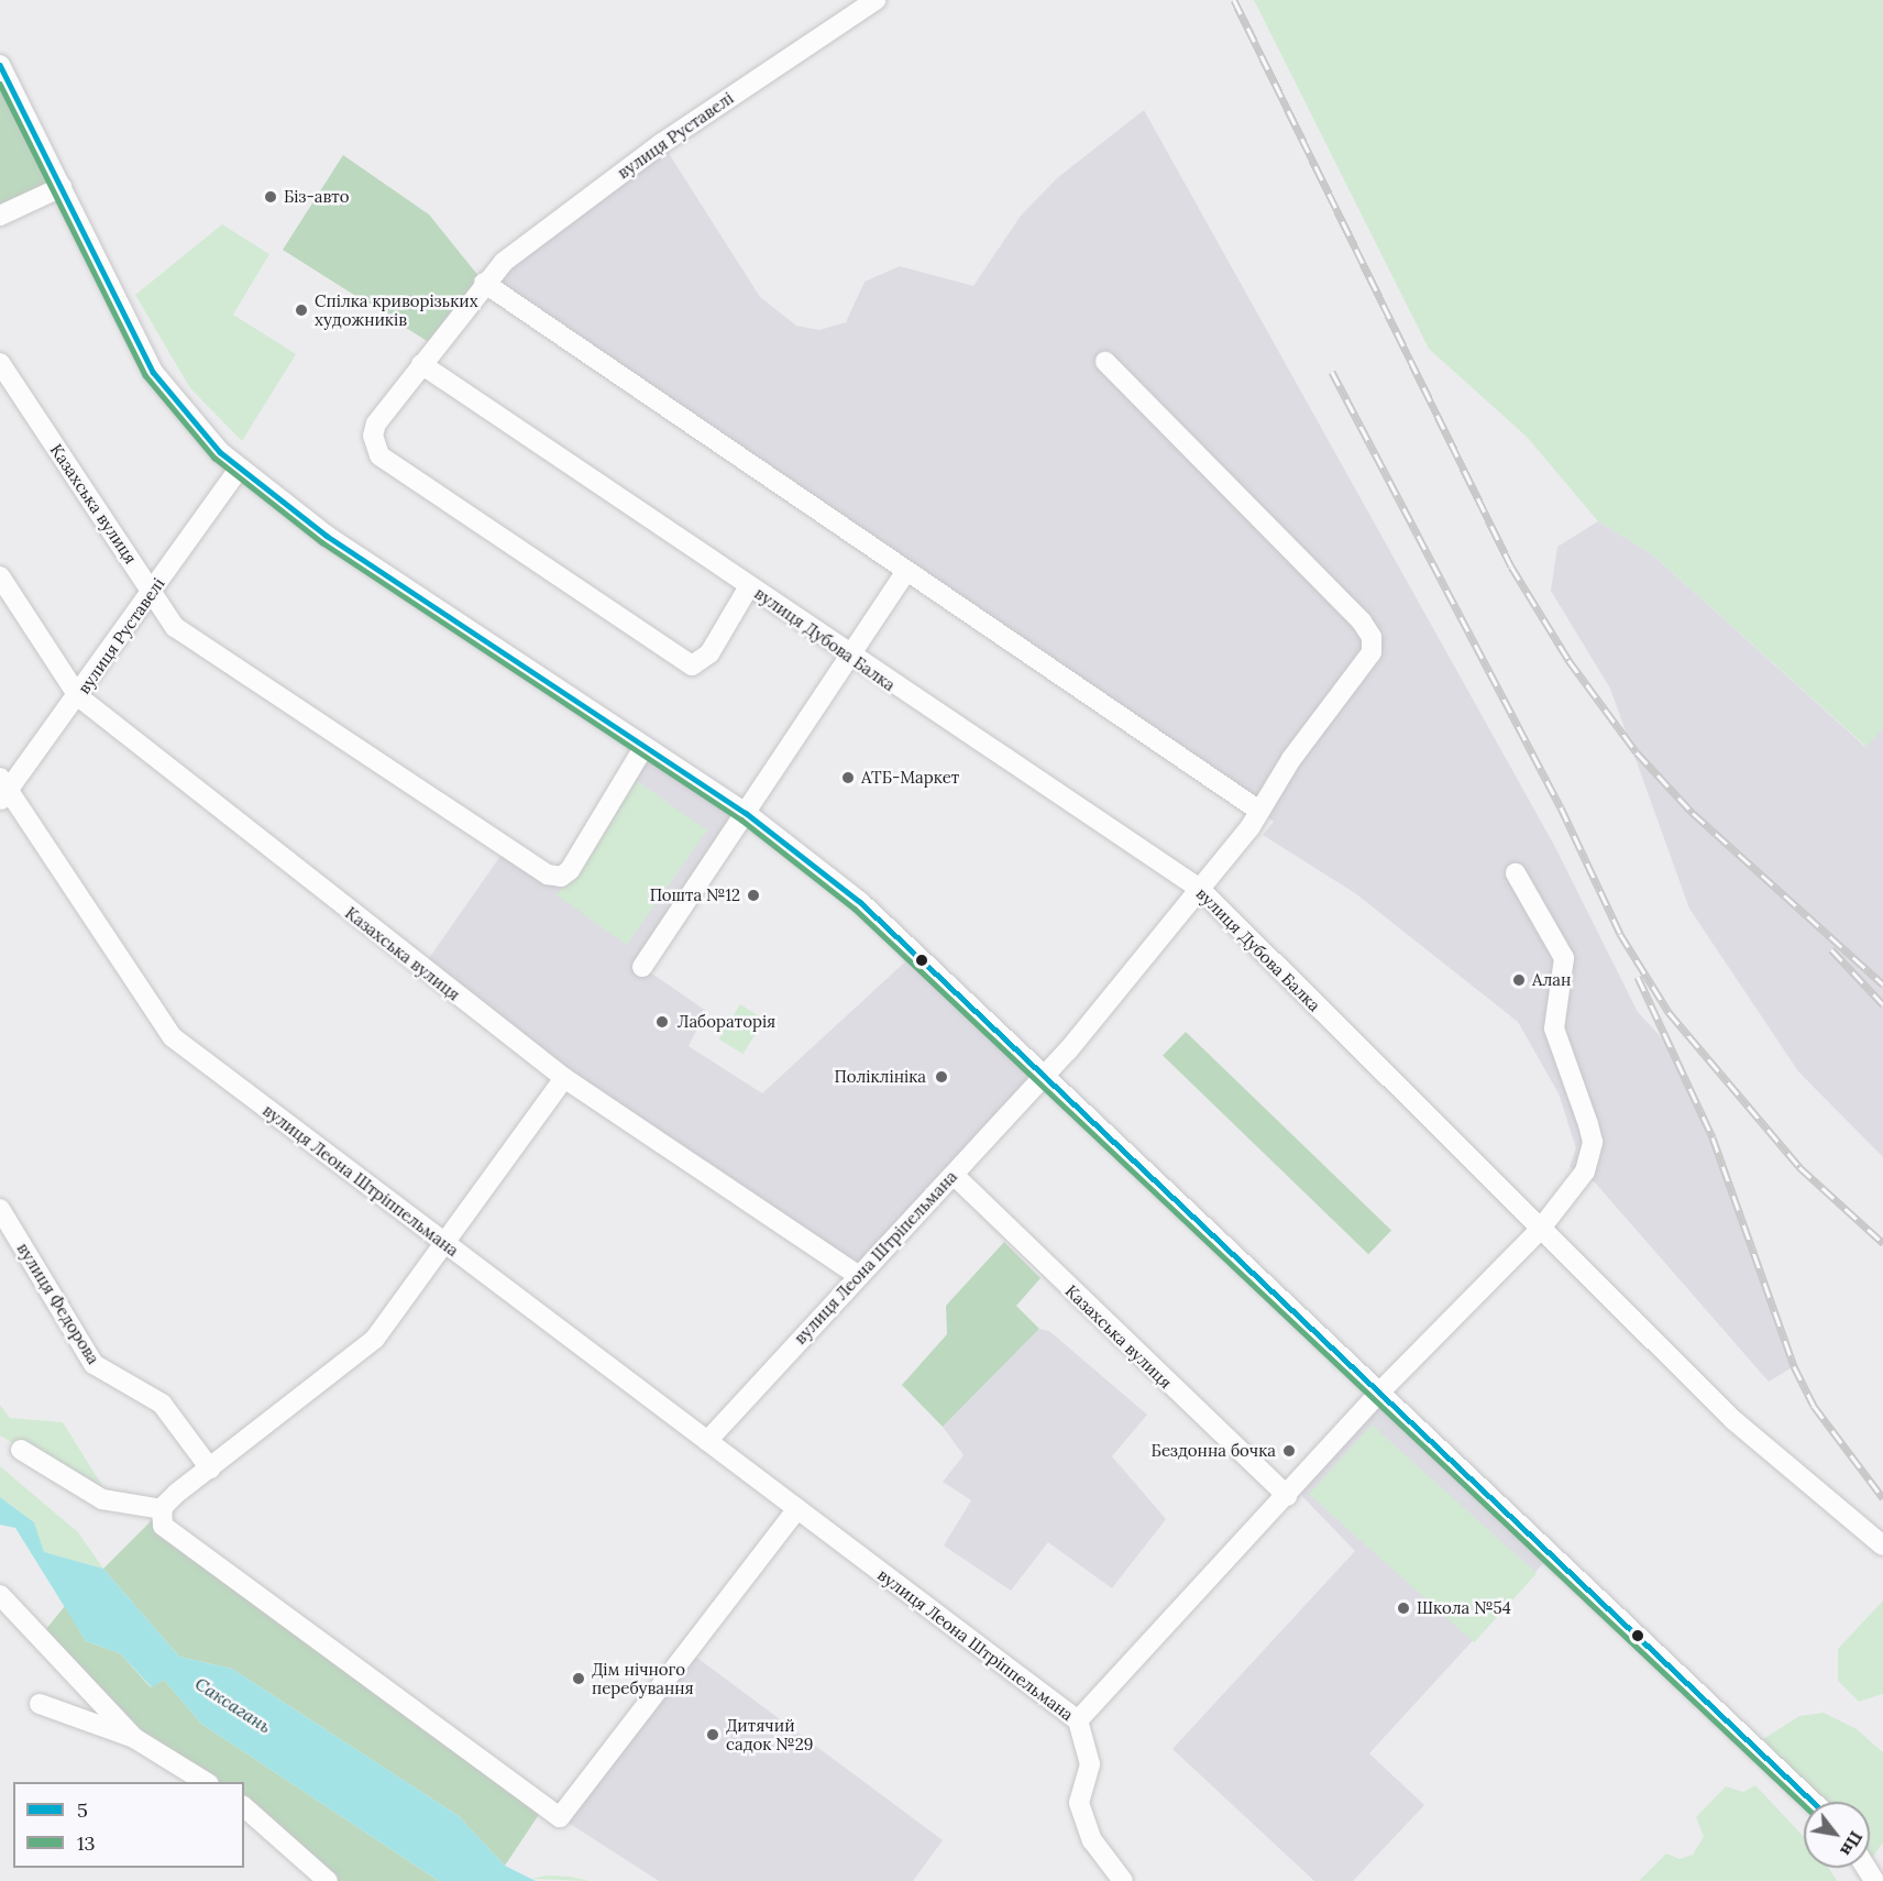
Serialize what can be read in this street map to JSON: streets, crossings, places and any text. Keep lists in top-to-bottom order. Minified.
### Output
{"streets":{"street":["вулиця Руставелі","Казахська вулиця","вулиця Дубова Балка","вулиця Леона Штріппельмана","вулиця Леона Штріпельмана","вулиця Федорова"]},"crossings":[["вулиця Руставелі","Казахська вулиця"],["вулиця Руставелі","вулиця Дубова Балка"],["вулиця Руставелі","вулиця Леона Штріппельмана"],["Казахська вулиця","вулиця Леона Штріпельмана"],["вулиця Дубова Балка","вулиця Леона Штріпельмана"],["вулиця Леона Штріппельмана","вулиця Леона Штріпельмана"]],"water":["Саксагань"],"places":["Біз-авто","Спілка криворізьких художників","АТБ-Маркет","Пошта №12","Алан","Лабораторія","Поліклініка","Бездонна бочка","Школа №54","Дім нічного перебування","Дитячий садок №29"],"lines":["transit line 5","transit line 13"],"legend":["5","13"],"north":"bottom right"}
